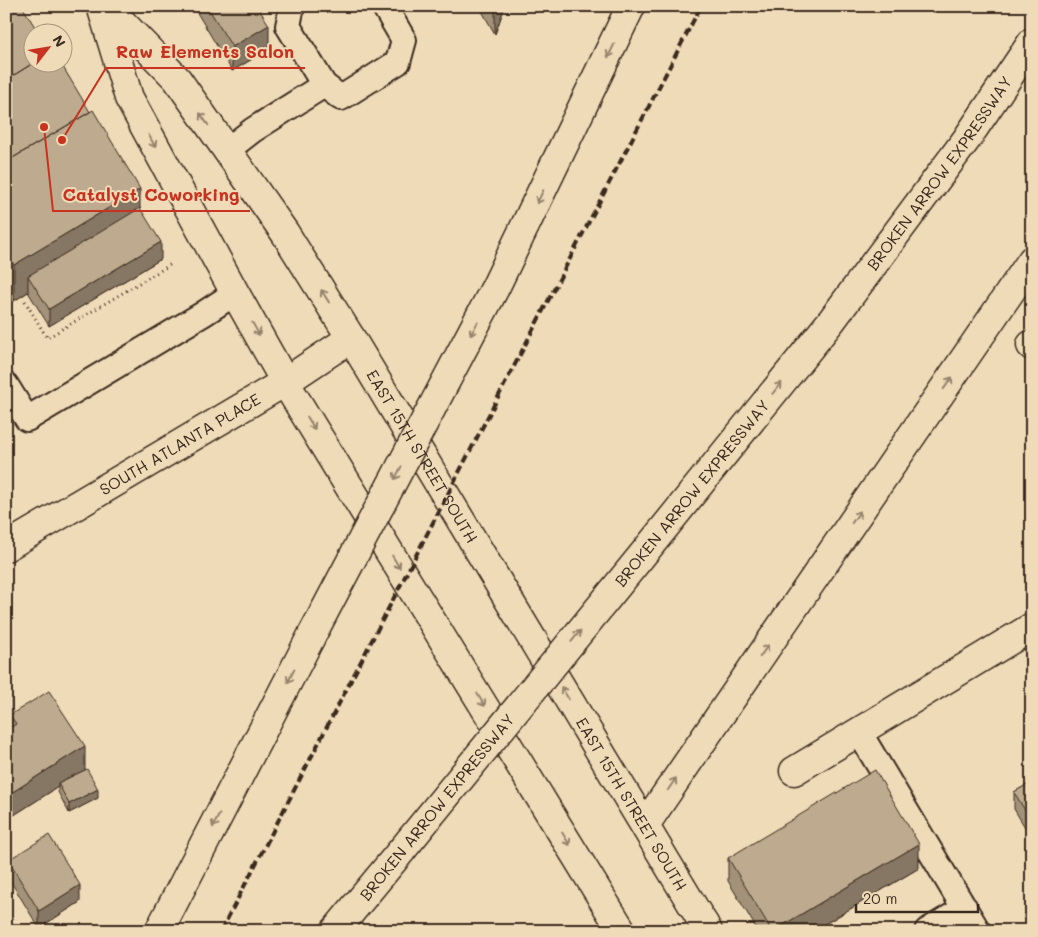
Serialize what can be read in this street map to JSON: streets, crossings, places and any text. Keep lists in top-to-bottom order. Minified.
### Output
{"streets":{"main road":["BROKEN ARROW EXPRESSWAY","SOUTH ATLANTA PLACE","EAST 15TH STREET SOUTH"]},"crossings":[["SOUTH ATLANTA PLACE","EAST 15TH STREET SOUTH"]],"places":["Catalyst Coworking","Raw Elements Salon"],"scale_bar":"20 m","north":"top right"}
